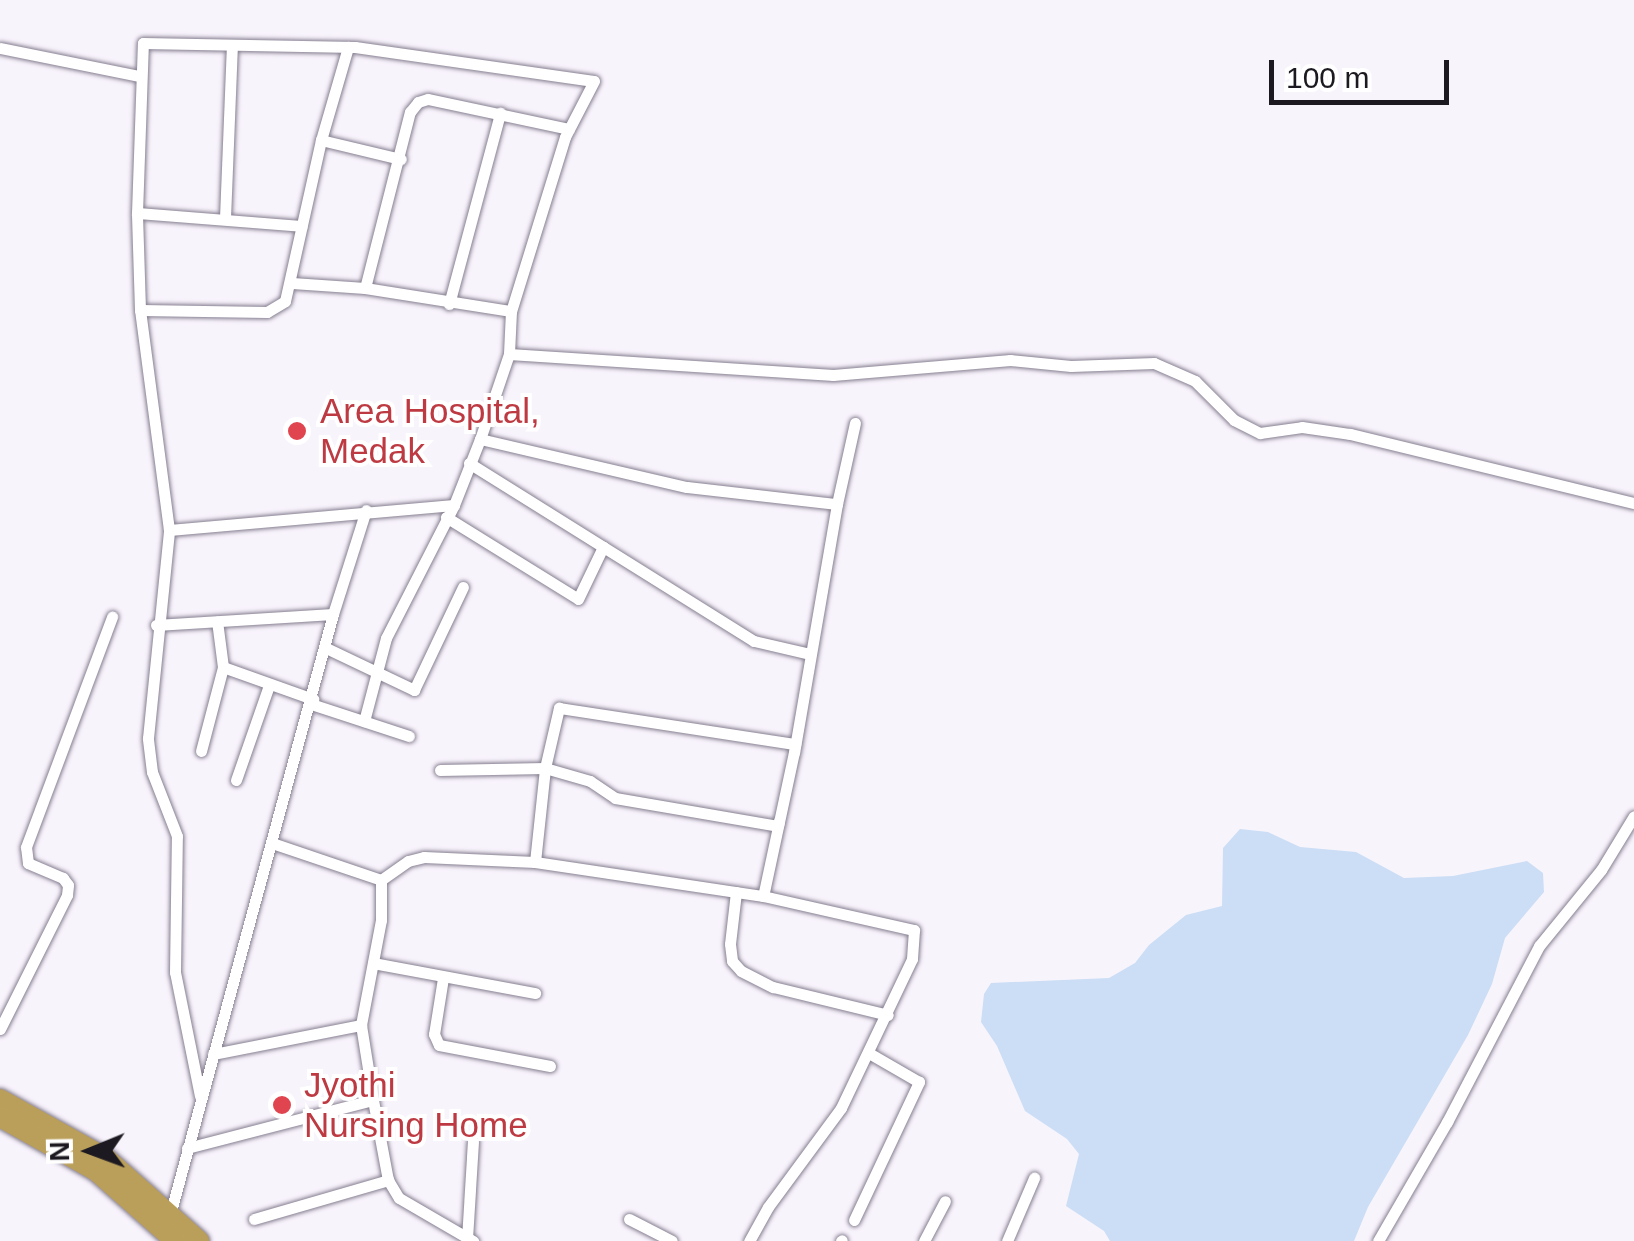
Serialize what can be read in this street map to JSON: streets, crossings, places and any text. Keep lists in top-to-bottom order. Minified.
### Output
{"places":["Area Hospital, Medak","Jyothi Nursing Home"],"scale_bar":"100 m","north":"left"}
